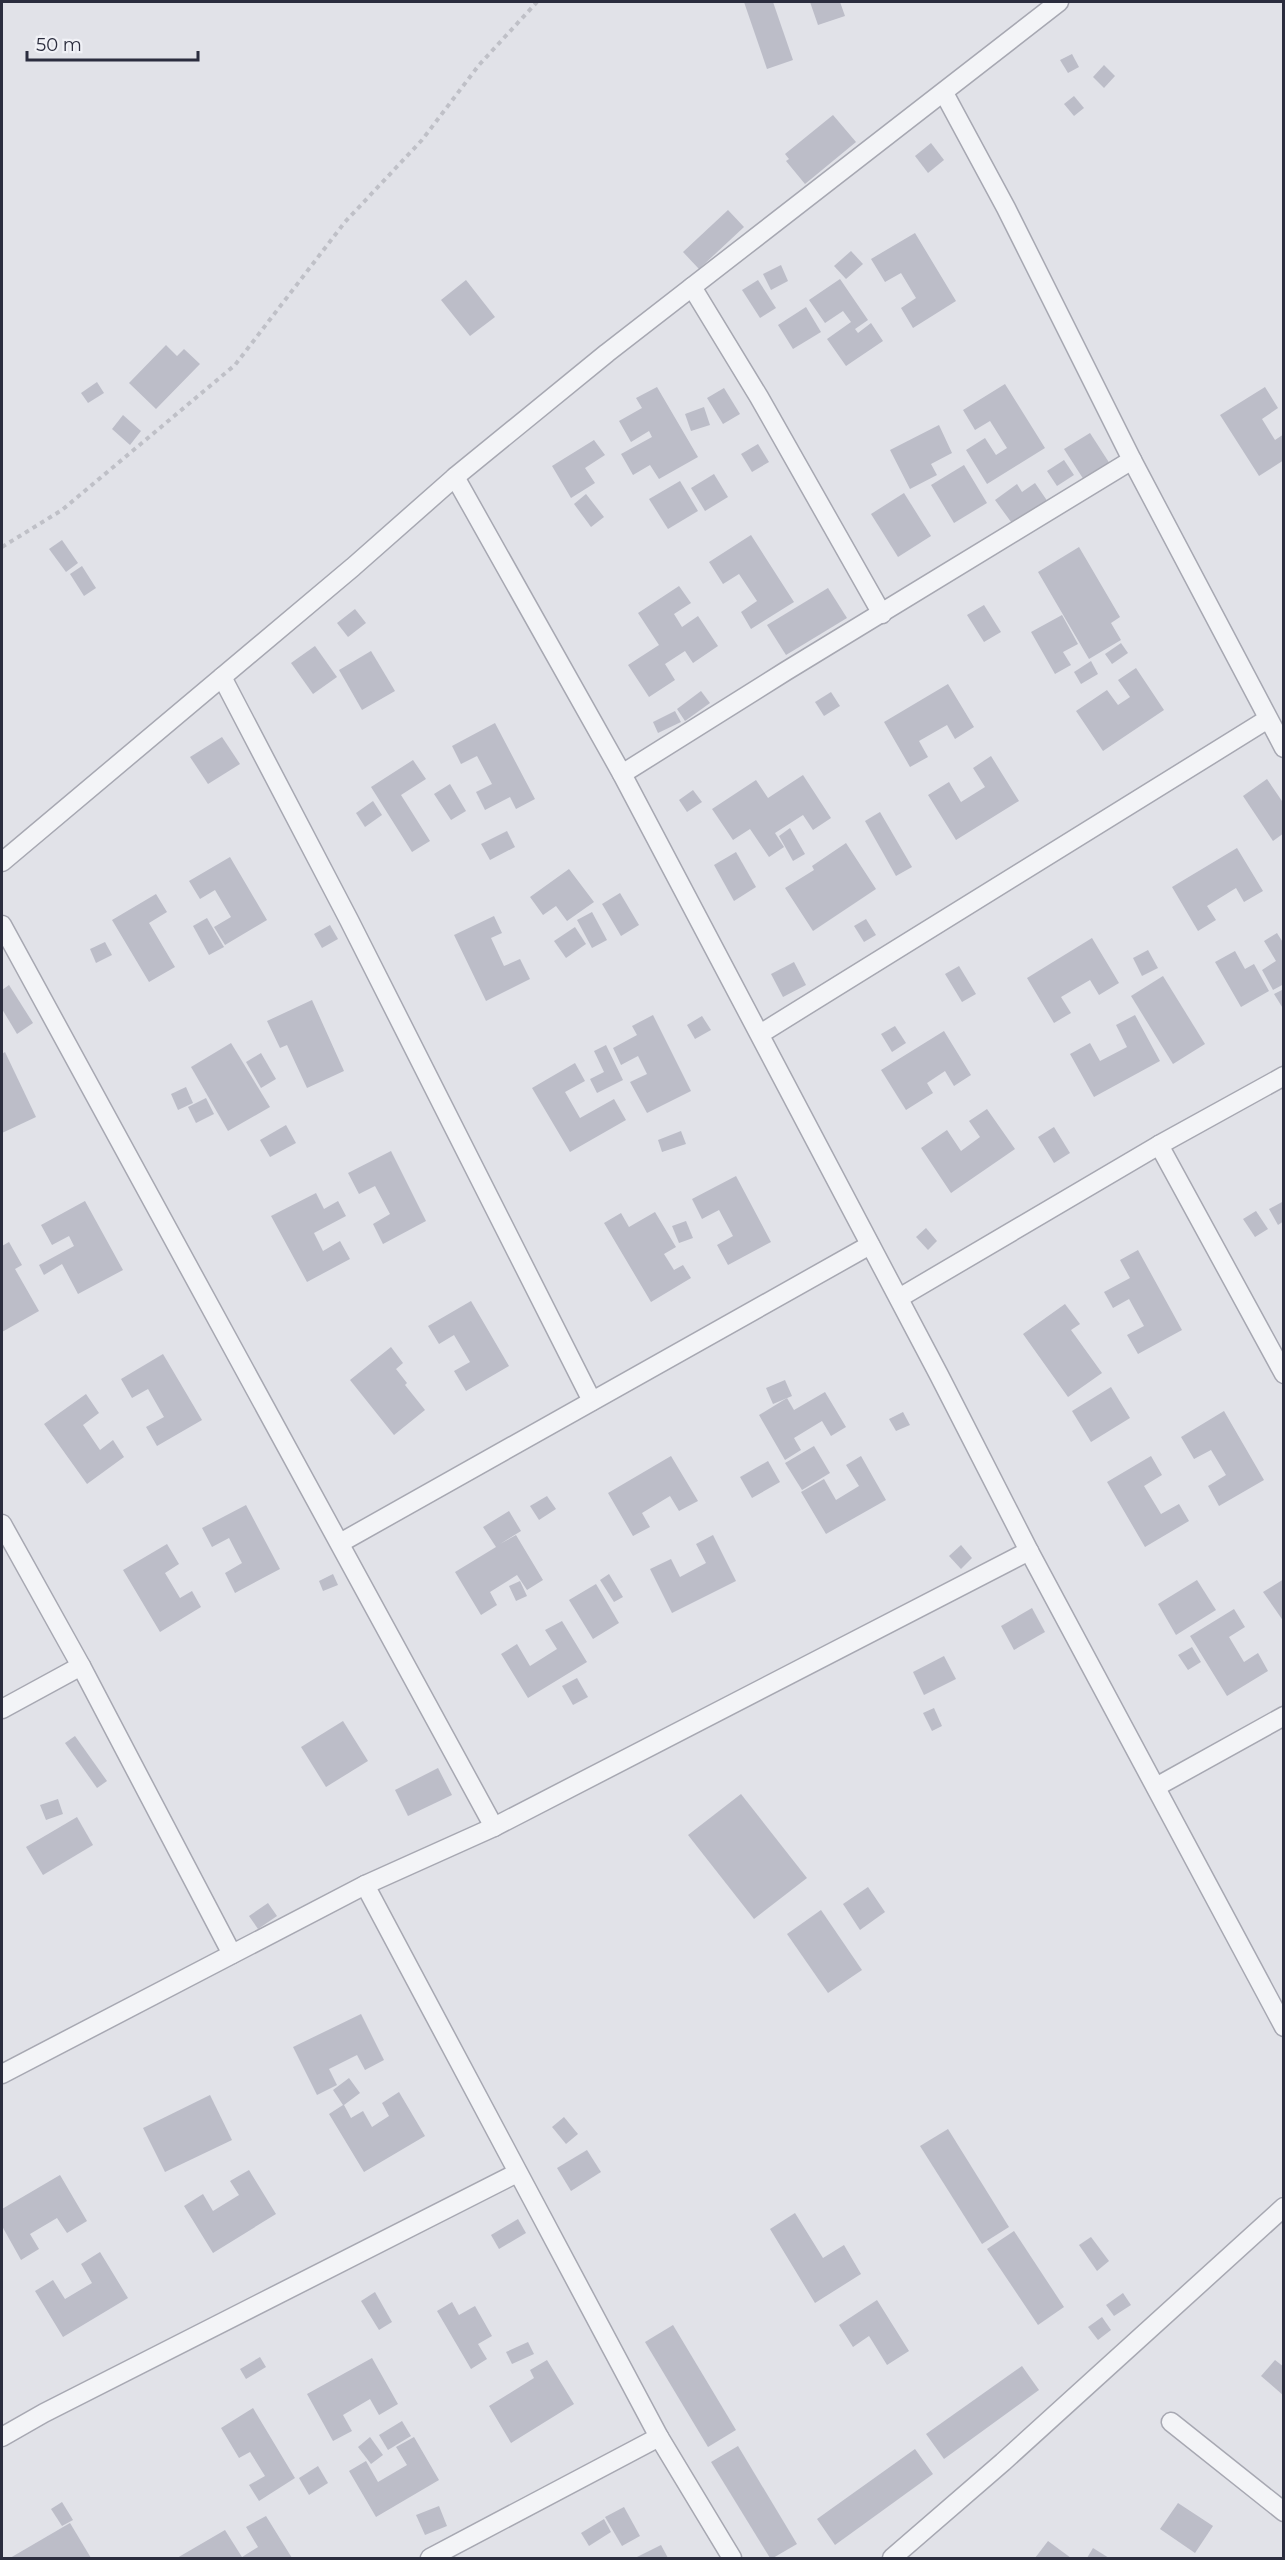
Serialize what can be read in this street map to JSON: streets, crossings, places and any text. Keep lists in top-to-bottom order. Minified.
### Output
{"scale_bar":"50 m"}
